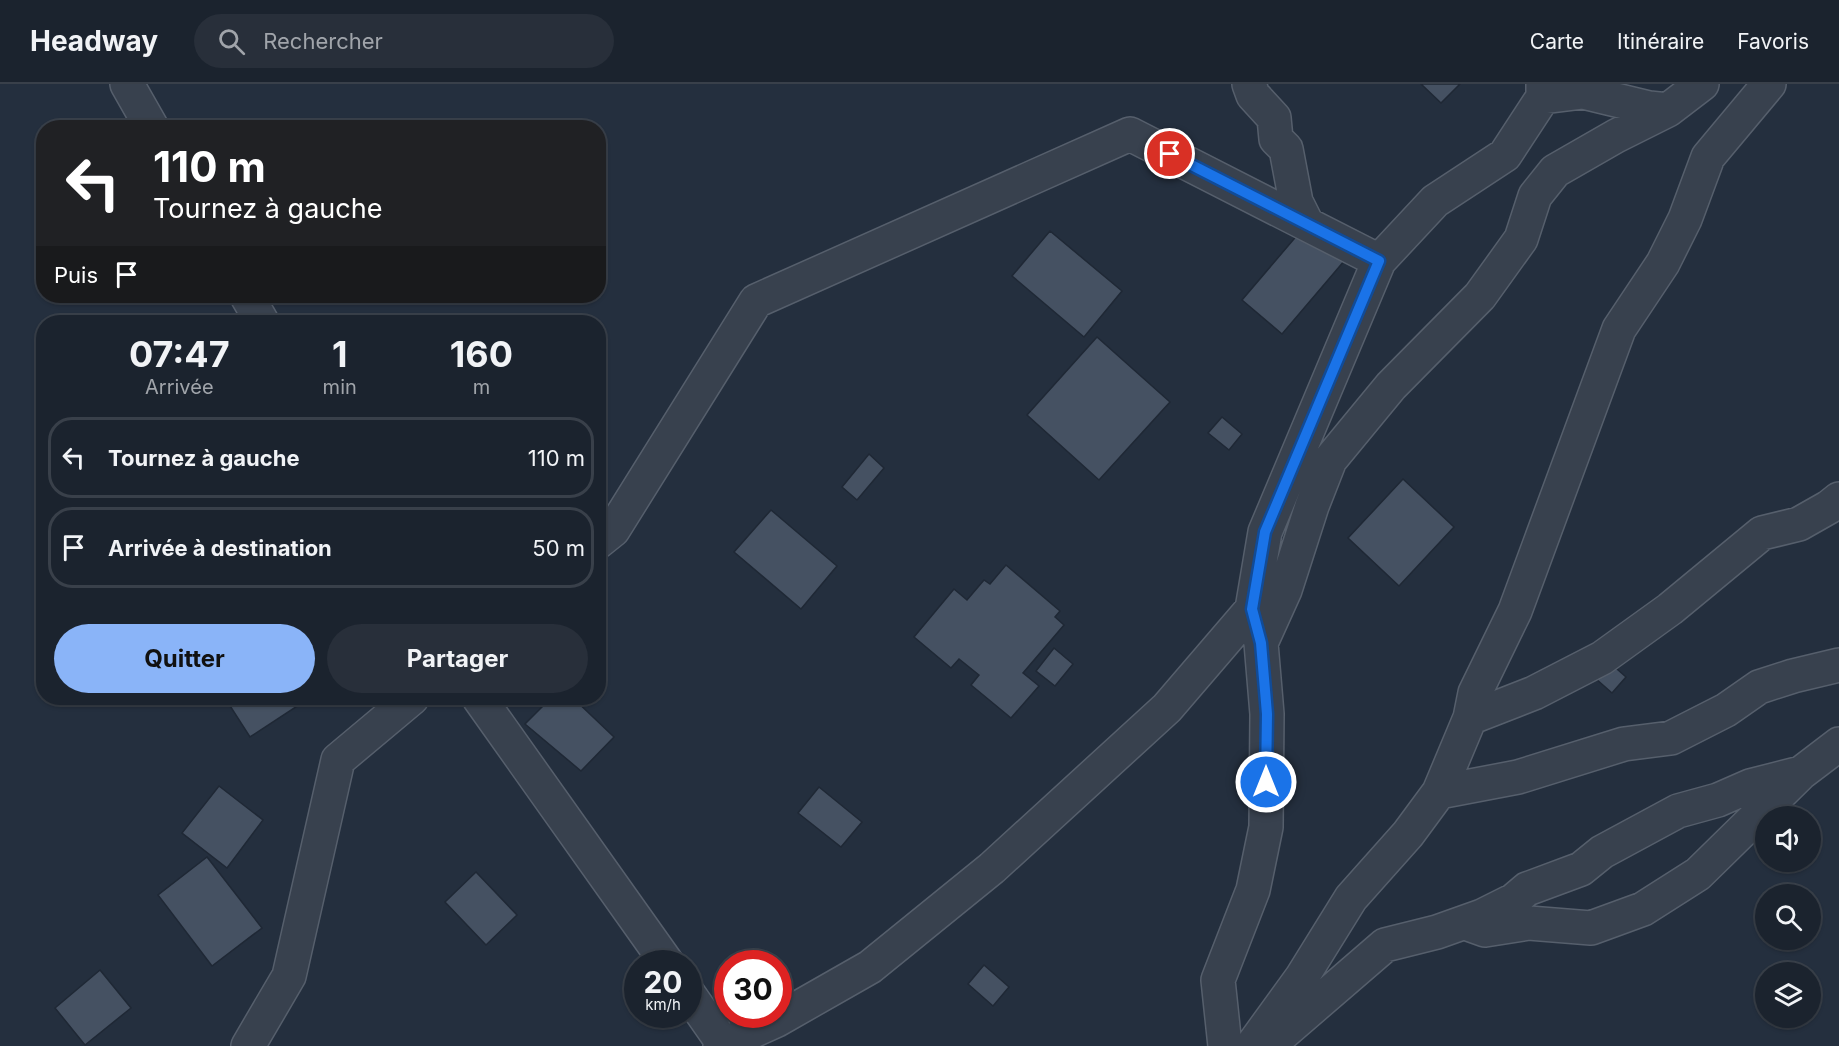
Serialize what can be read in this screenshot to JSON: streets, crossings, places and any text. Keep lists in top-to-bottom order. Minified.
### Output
{"page":{"header":"Headway","search":"Rechercher","nav":["Carte","Itinéraire","Favoris"],"turn":["110 m","Tournez à gauche"],"then":"Puis","eta":["07:47","Arrivée","1","min","160","m"],"list":[{"name":"Tournez à gauche","value":"110 m"},{"name":"Arrivée à destination","value":"50 m"}],"buttons":["Quitter","Partager"],"speed":"20 km/h","limit":"30"}}
